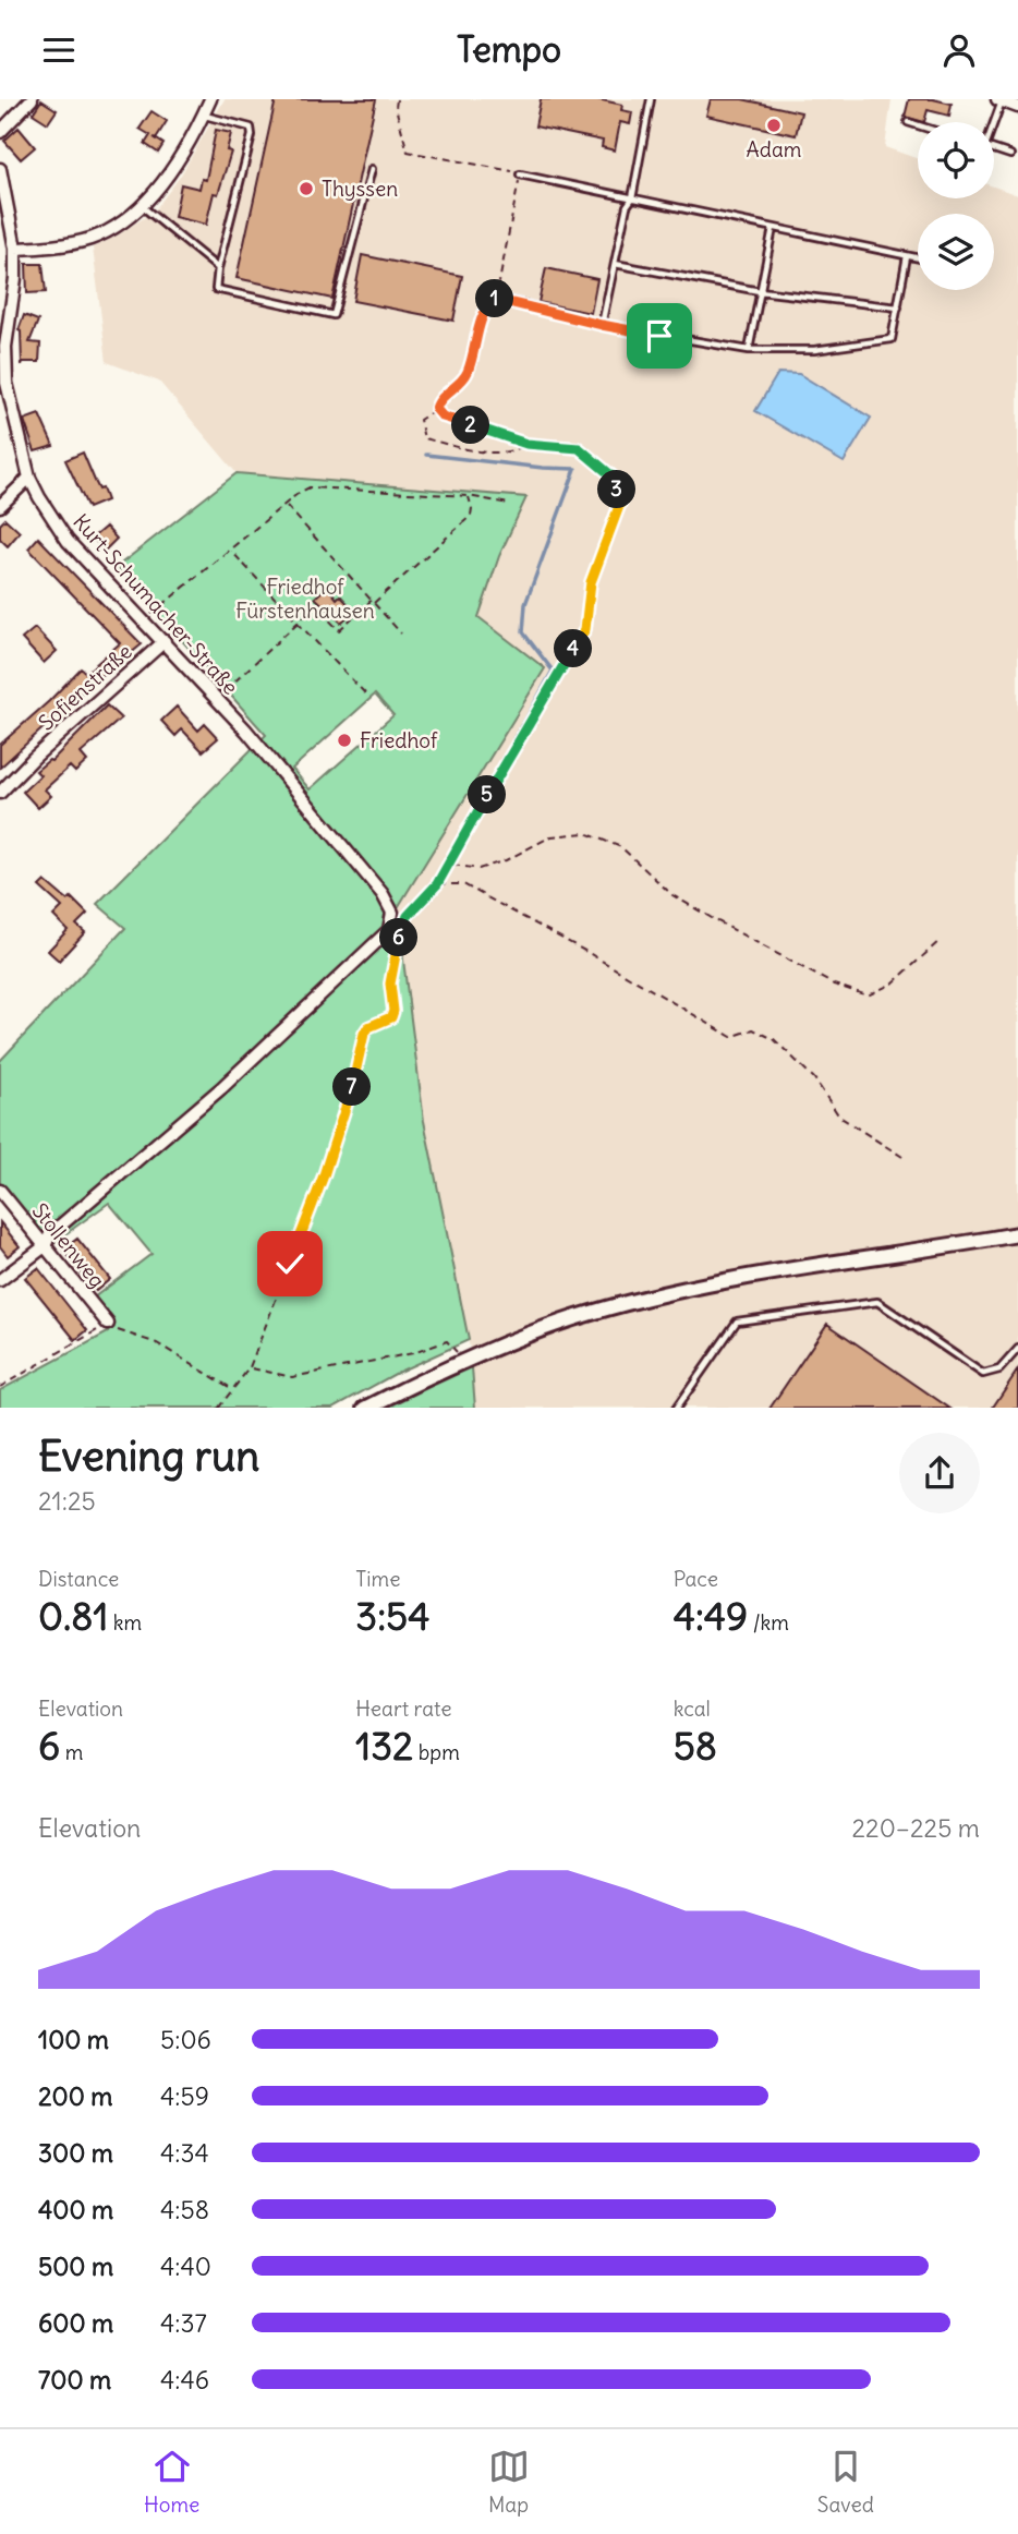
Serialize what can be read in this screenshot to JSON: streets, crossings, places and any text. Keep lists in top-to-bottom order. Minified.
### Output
{"streets":{"street":["Kurt-Schumacher-Straße","Sofienstraße","Stollenweg"]},"crossings":[["Kurt-Schumacher-Straße","Sofienstraße"],["Kurt-Schumacher-Straße","Stollenweg"]],"parks":["Friedhof Fürstenhausen"],"places":["Adam","Thyssen","Friedhof"],"page":{"header":"Tempo","pins":["1","2","3","4","5","6","7"],"heading":["Evening run","21:25"],"stats":[["Distance","0.81 km"],["Time","3:54"],["Pace","4:49 /km"],["Elevation","6 m"],["Heart rate","132 bpm"],["kcal","58"]],"chart":["Elevation","220–225 m"],"list":[{"name":"100 m","note":"5:06"},{"name":"200 m","note":"4:59"},{"name":"300 m","note":"4:34"},{"name":"400 m","note":"4:58"},{"name":"500 m","note":"4:40"},{"name":"600 m","note":"4:37"},{"name":"700 m","note":"4:46"}],"tabs":["Home","Map","Saved"]}}
